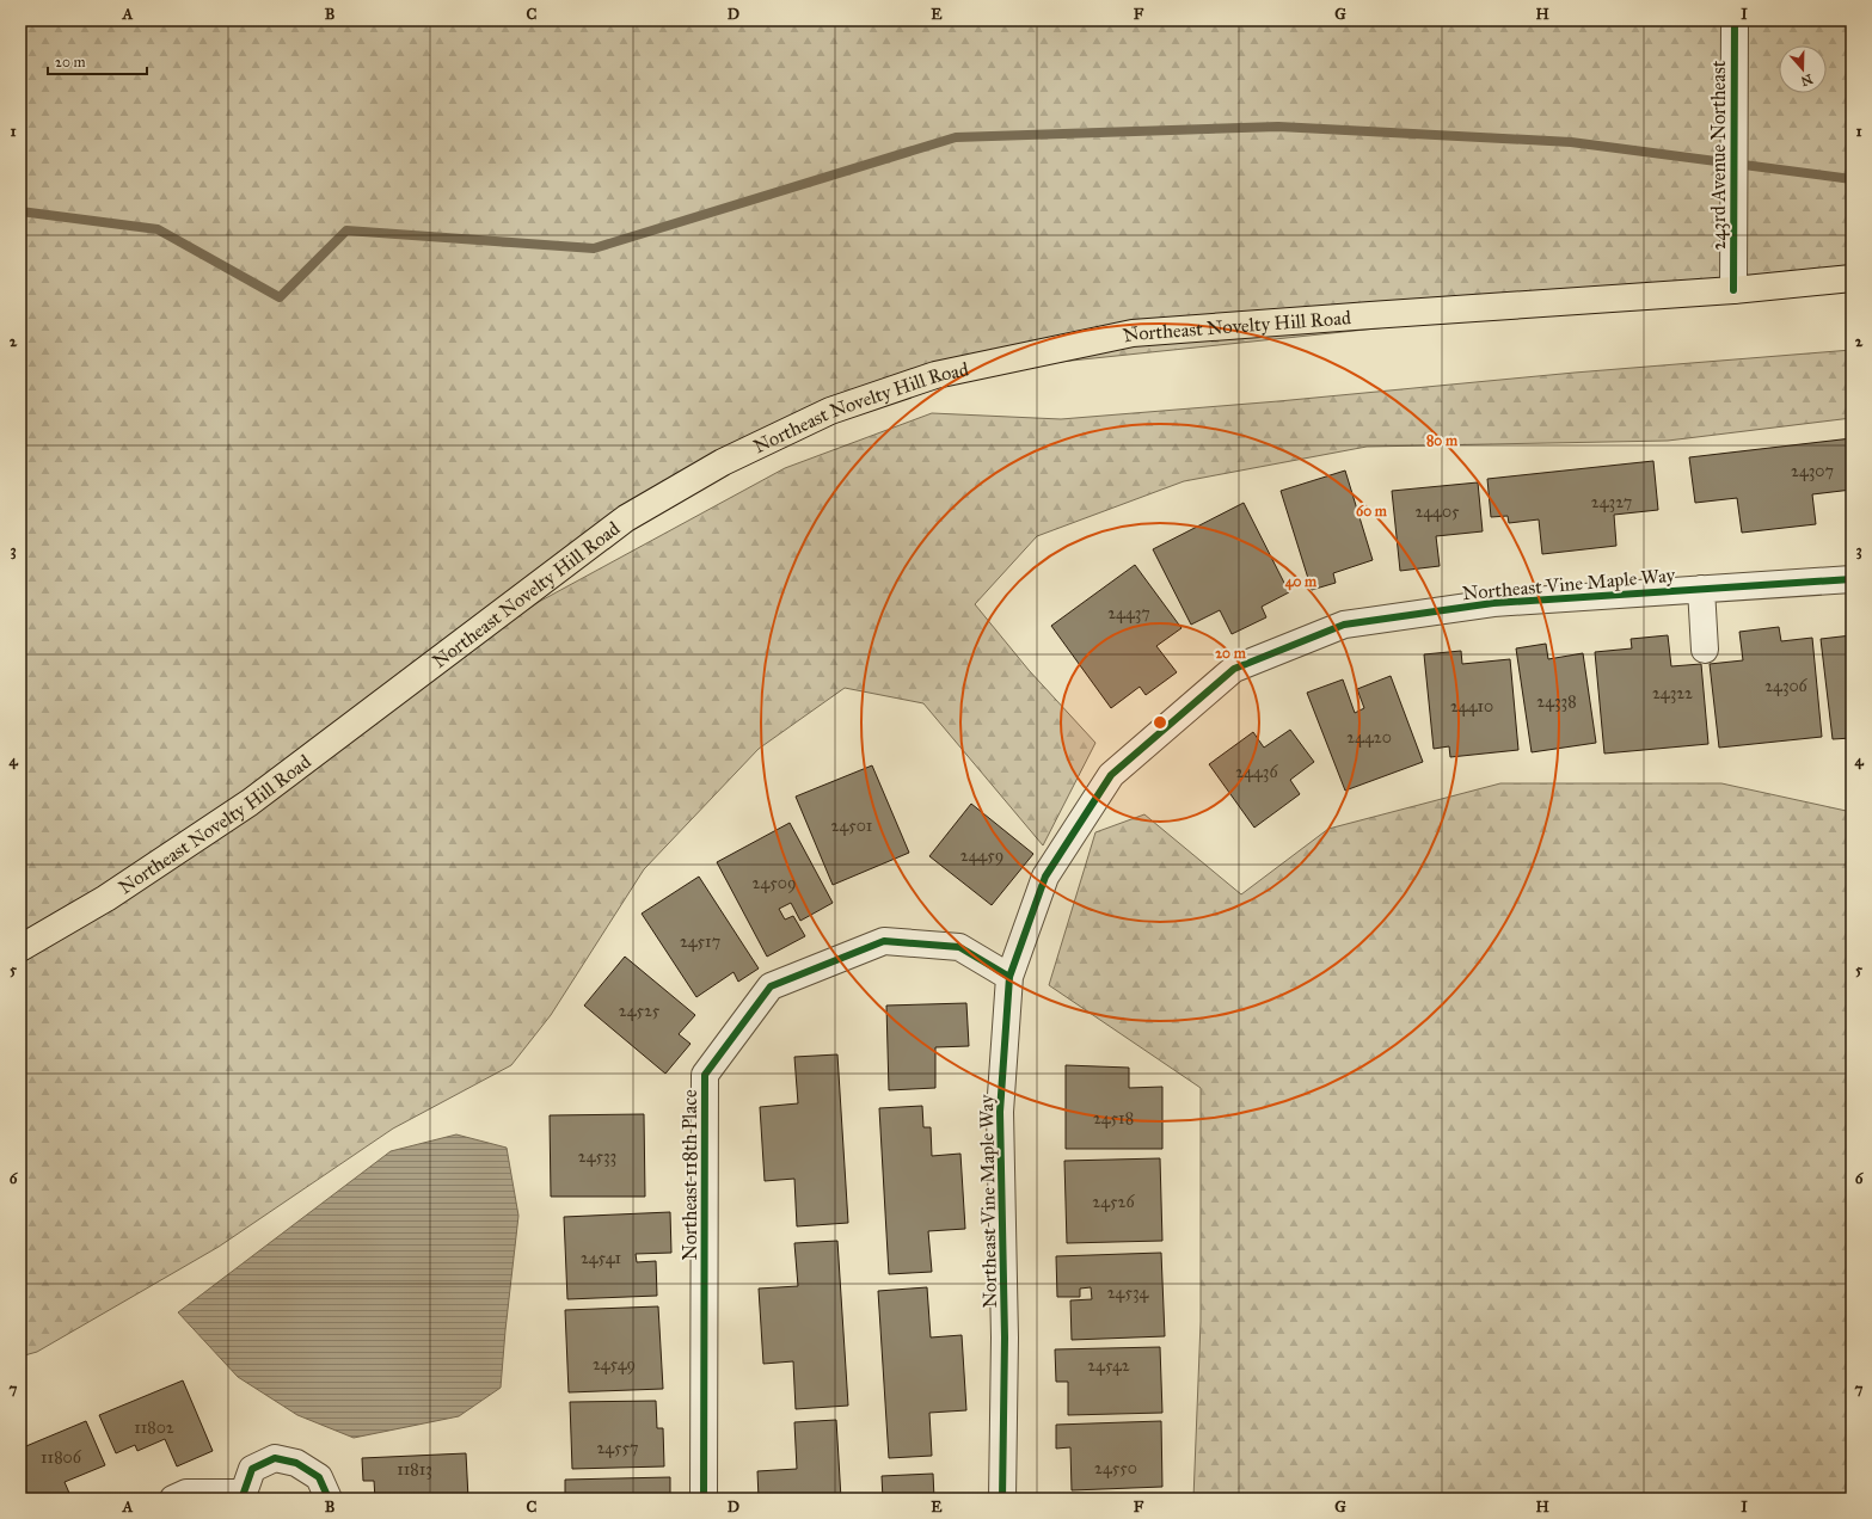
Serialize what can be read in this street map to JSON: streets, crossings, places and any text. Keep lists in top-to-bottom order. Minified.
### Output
{"streets":{"main road":["Northeast Novelty Hill Road"],"street":["243rd Avenue Northeast","Northeast Vine Maple Way","Northeast 118th Place"]},"crossings":[["243rd Avenue Northeast","Northeast Novelty Hill Road"],["Northeast Vine Maple Way","Northeast 118th Place"]],"house_numbers":["24307","24327","24405","24437","24306","24322","24338","24410","24420","24436","24501","24459","24509","24517","24525","24518","24533","24526","24541","24534","24549","24542","11802","24557","11806","24550","11813"],"scale_bar":"20 m","north":"bottom","grid":{"columns":["A","B","C","D","E","F","G","H","I"],"rows":["1","2","3","4","5","6","7"]},"rings":["80 m","60 m","40 m","20 m"]}
